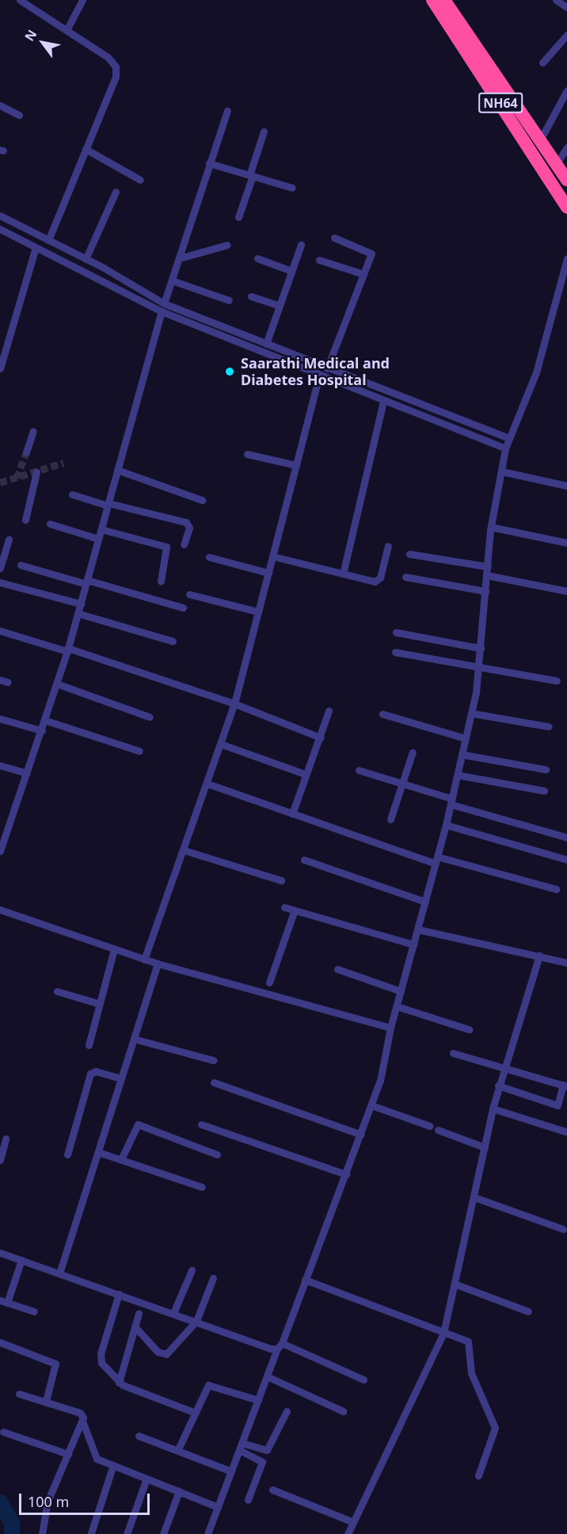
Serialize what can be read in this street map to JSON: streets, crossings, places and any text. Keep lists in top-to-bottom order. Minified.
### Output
{"streets":{"highway":["NH64"]},"places":["Saarathi Medical and Diabetes Hospital"],"scale_bar":"100 m","north":"top left"}
